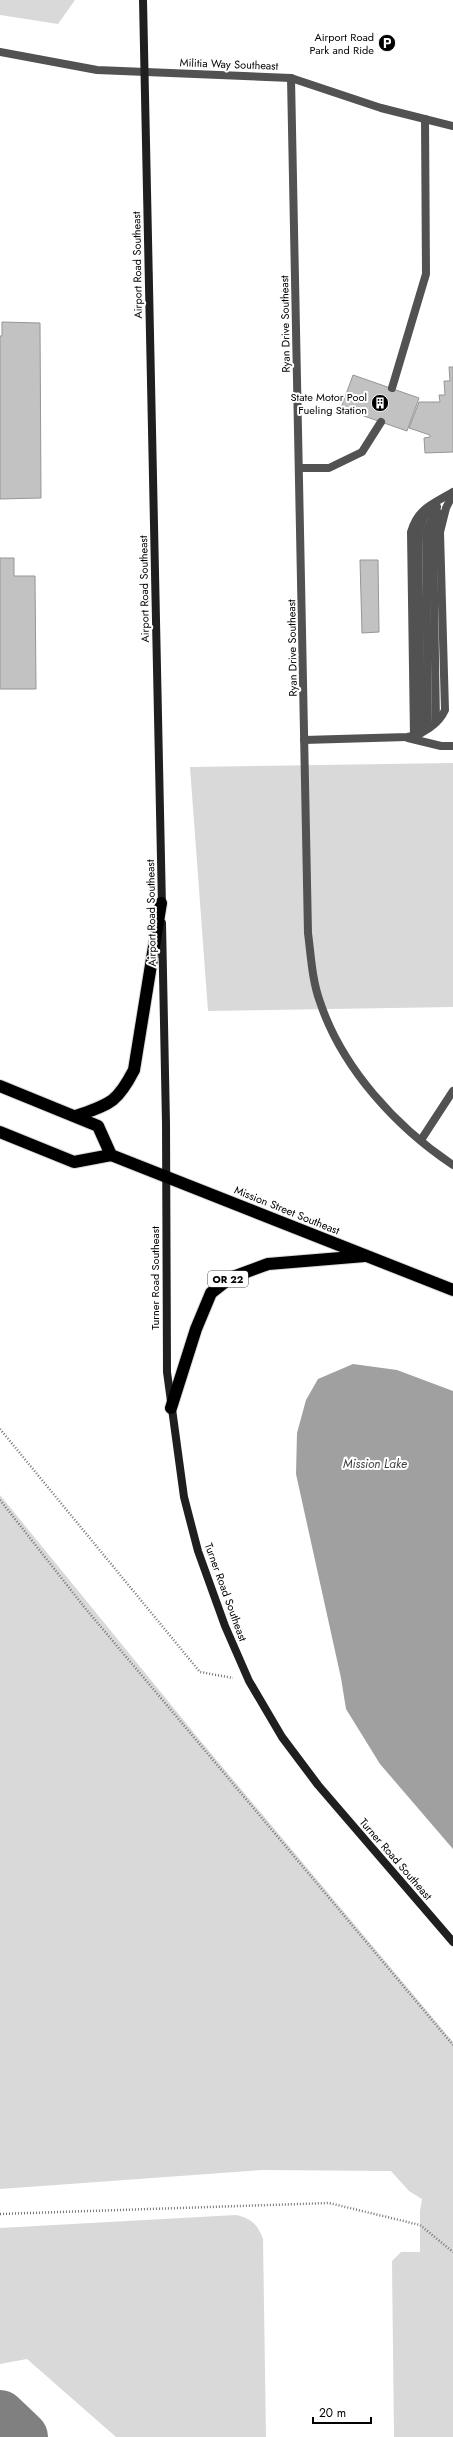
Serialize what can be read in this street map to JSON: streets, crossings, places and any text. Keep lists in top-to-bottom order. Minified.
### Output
{"streets":{"highway":["Mission Street Southeast","OR 22"],"main road":["Airport Road Southeast","Turner Road Southeast"],"street":["Militia Way Southeast","Ryan Drive Southeast"]},"crossings":[["Militia Way Southeast","Airport Road Southeast"],["Militia Way Southeast","Ryan Drive Southeast"],["Airport Road Southeast","Mission Street Southeast"],["Airport Road Southeast","Turner Road Southeast"],["Mission Street Southeast","Turner Road Southeast"],["Mission Street Southeast","OR 22"],["Turner Road Southeast","OR 22"]],"water":["Mission Lake"],"places":{"parking":["Airport Road Park and Ride"],"building":["State Motor Pool Fueling Station"]},"scale_bar":"20 m"}
